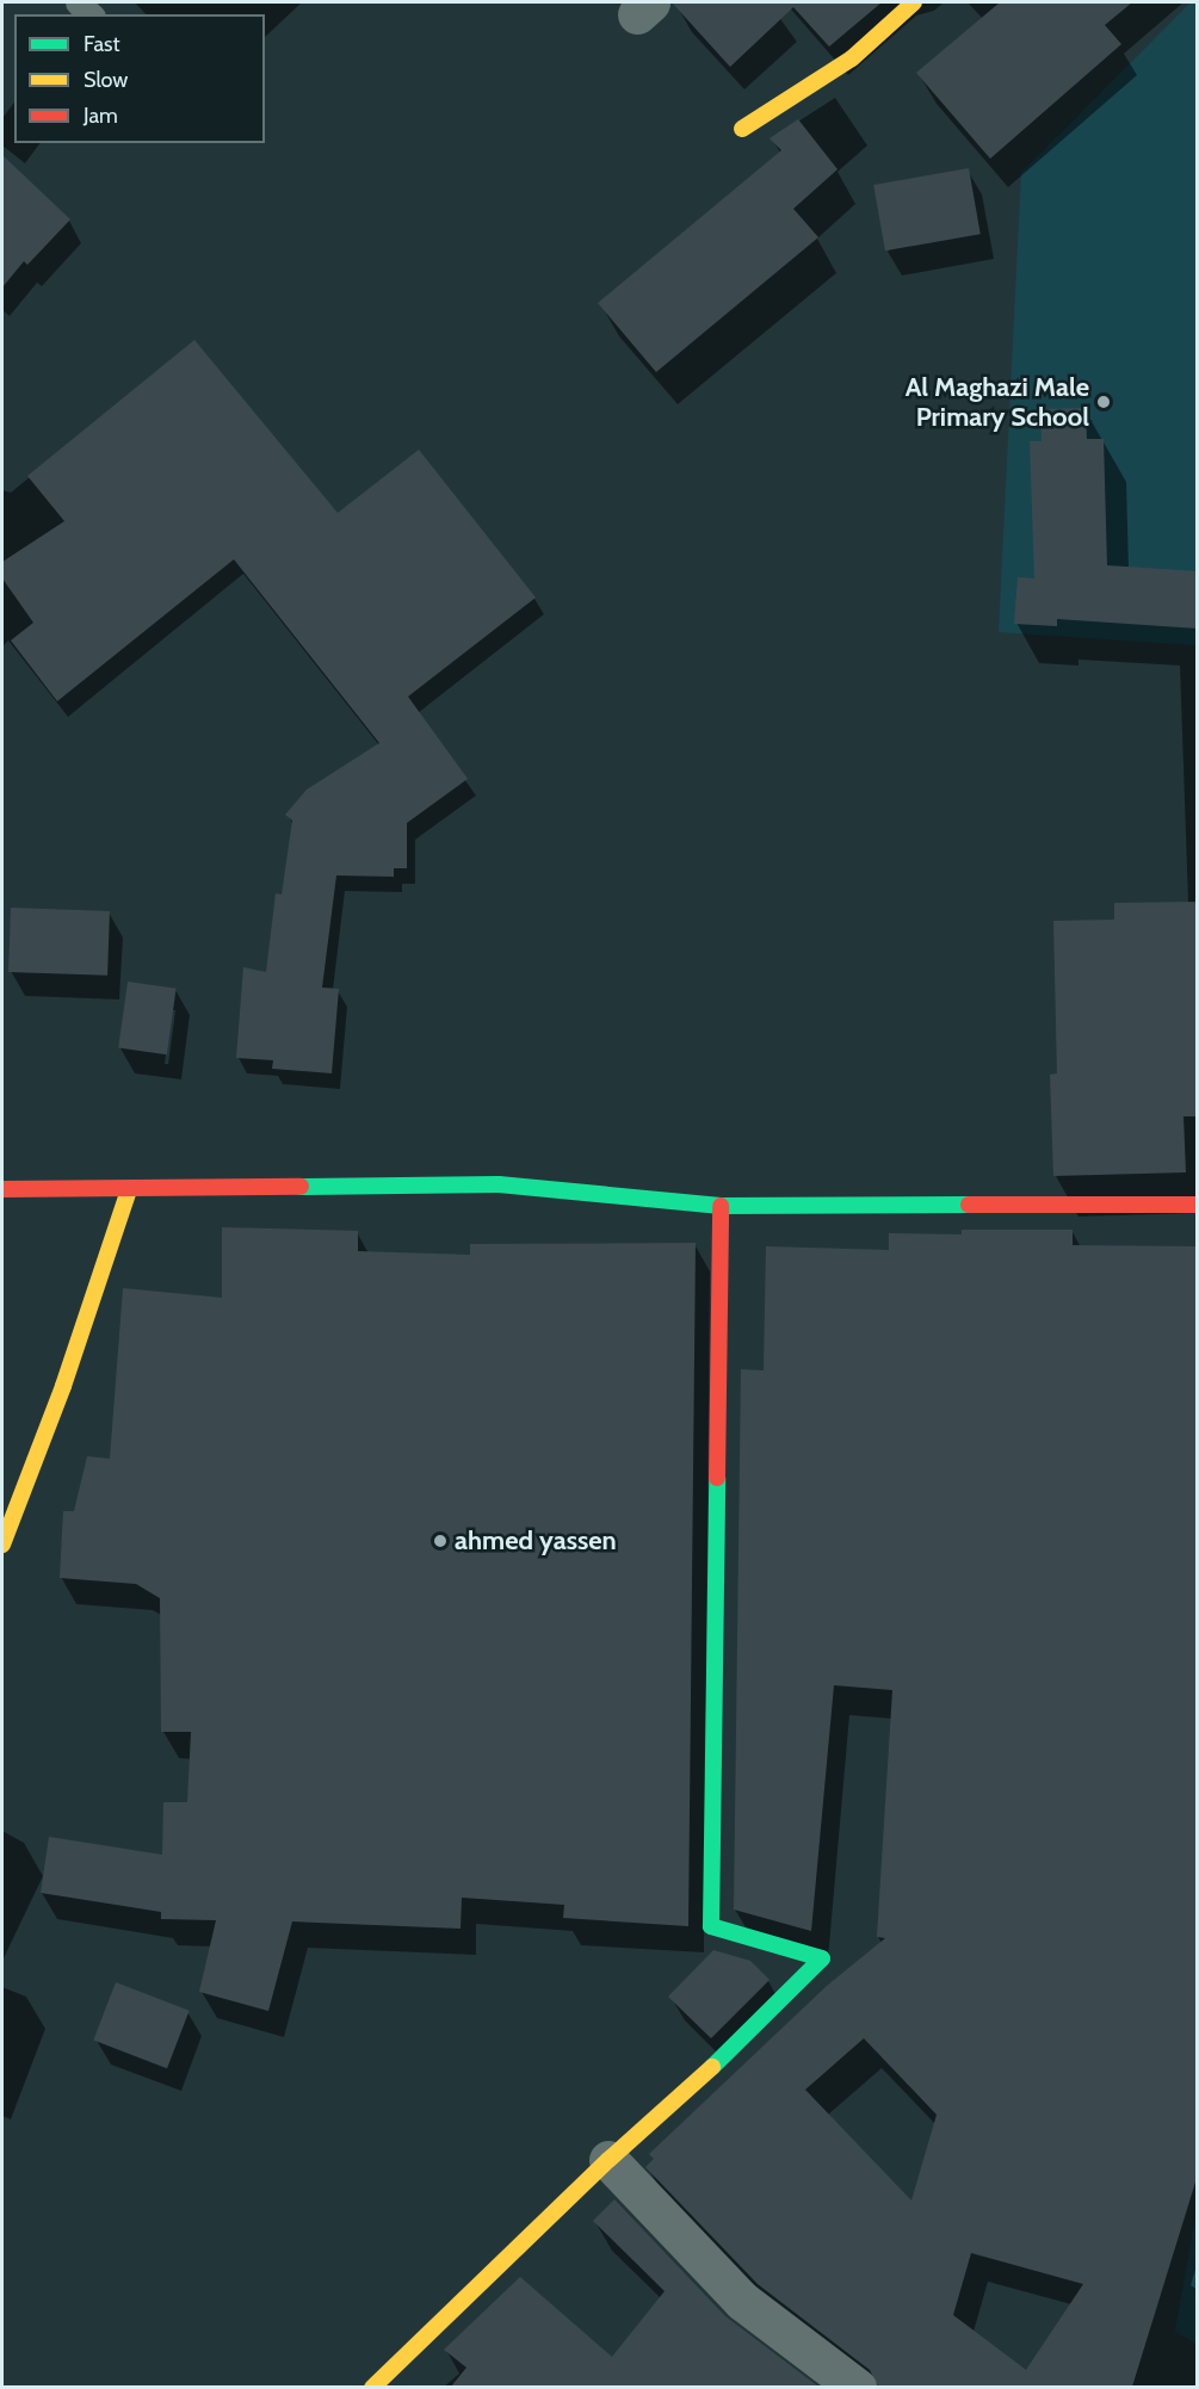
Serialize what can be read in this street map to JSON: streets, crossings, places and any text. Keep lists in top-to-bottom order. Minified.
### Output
{"places":["Al Maghazi Male Primary School","ahmed yassen"],"legend":["Fast","Slow","Jam"]}
